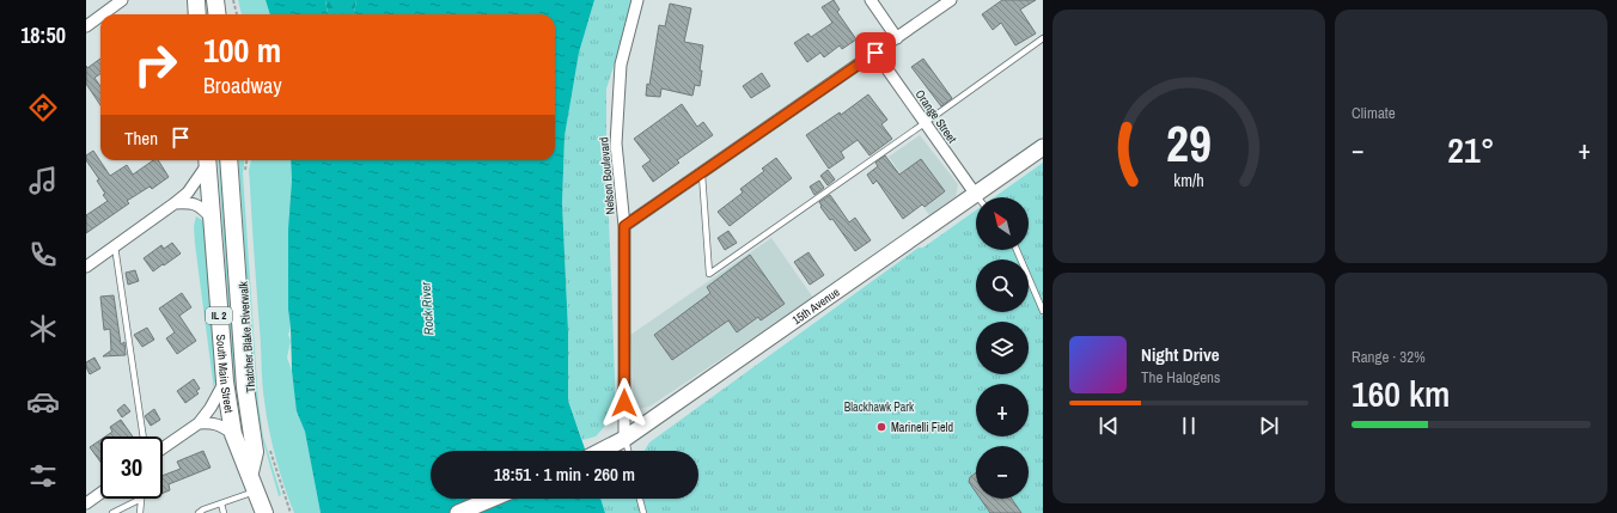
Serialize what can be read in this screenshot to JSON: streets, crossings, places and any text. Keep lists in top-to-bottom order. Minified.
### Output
{"streets":{"main road":["15th Avenue","IL 2","South Main Street"],"street":["Orange Street","Nelson Boulevard"]},"crossings":[["Nelson Boulevard","15th Avenue"]],"water":["Rock River"],"parks":["Blackhawk Park"],"places":["Marinelli Field"],"north":"top left","page":{"tabs":"18:50","tile":["Climate",["Range · 32%","160 km"]],"turn":["100 m","Broadway"],"then":"Then","heat":["−","21°","+"],"map_buttons":["+","−"],"song":["Night Drive","The Halogens"],"limit":"30","trip":"18:51 · 1 min · 260 m","gauge":["29","km/h"]}}
